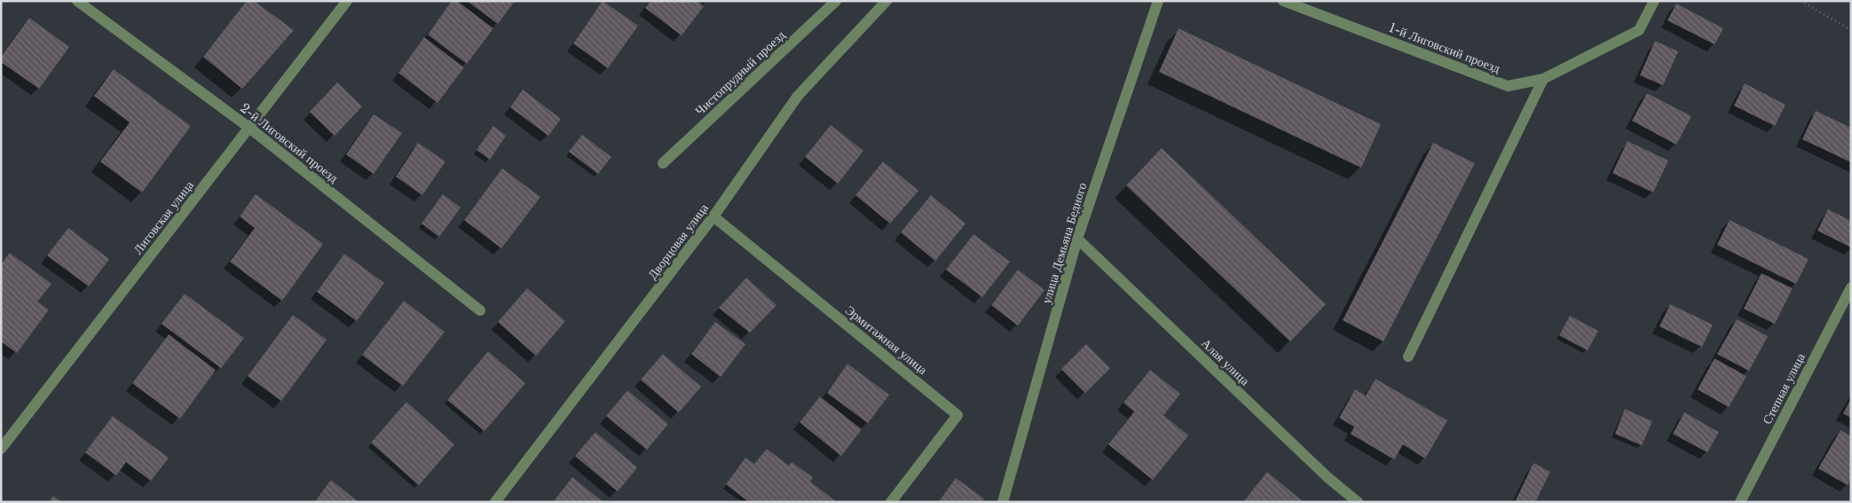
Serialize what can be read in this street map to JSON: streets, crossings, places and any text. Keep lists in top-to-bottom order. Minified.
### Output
{"streets":{"street":["1-й Лиговский проезд","Чистопрудный проезд","2-й Лиговский проезд","Лиговская улица","Дворцовая улица","улица Демьяна Бедного","Эрмитажная улица","Алая улица","Степная улица"]},"crossings":[["2-й Лиговский проезд","Лиговская улица"],["Дворцовая улица","Эрмитажная улица"],["улица Демьяна Бедного","Алая улица"]]}
